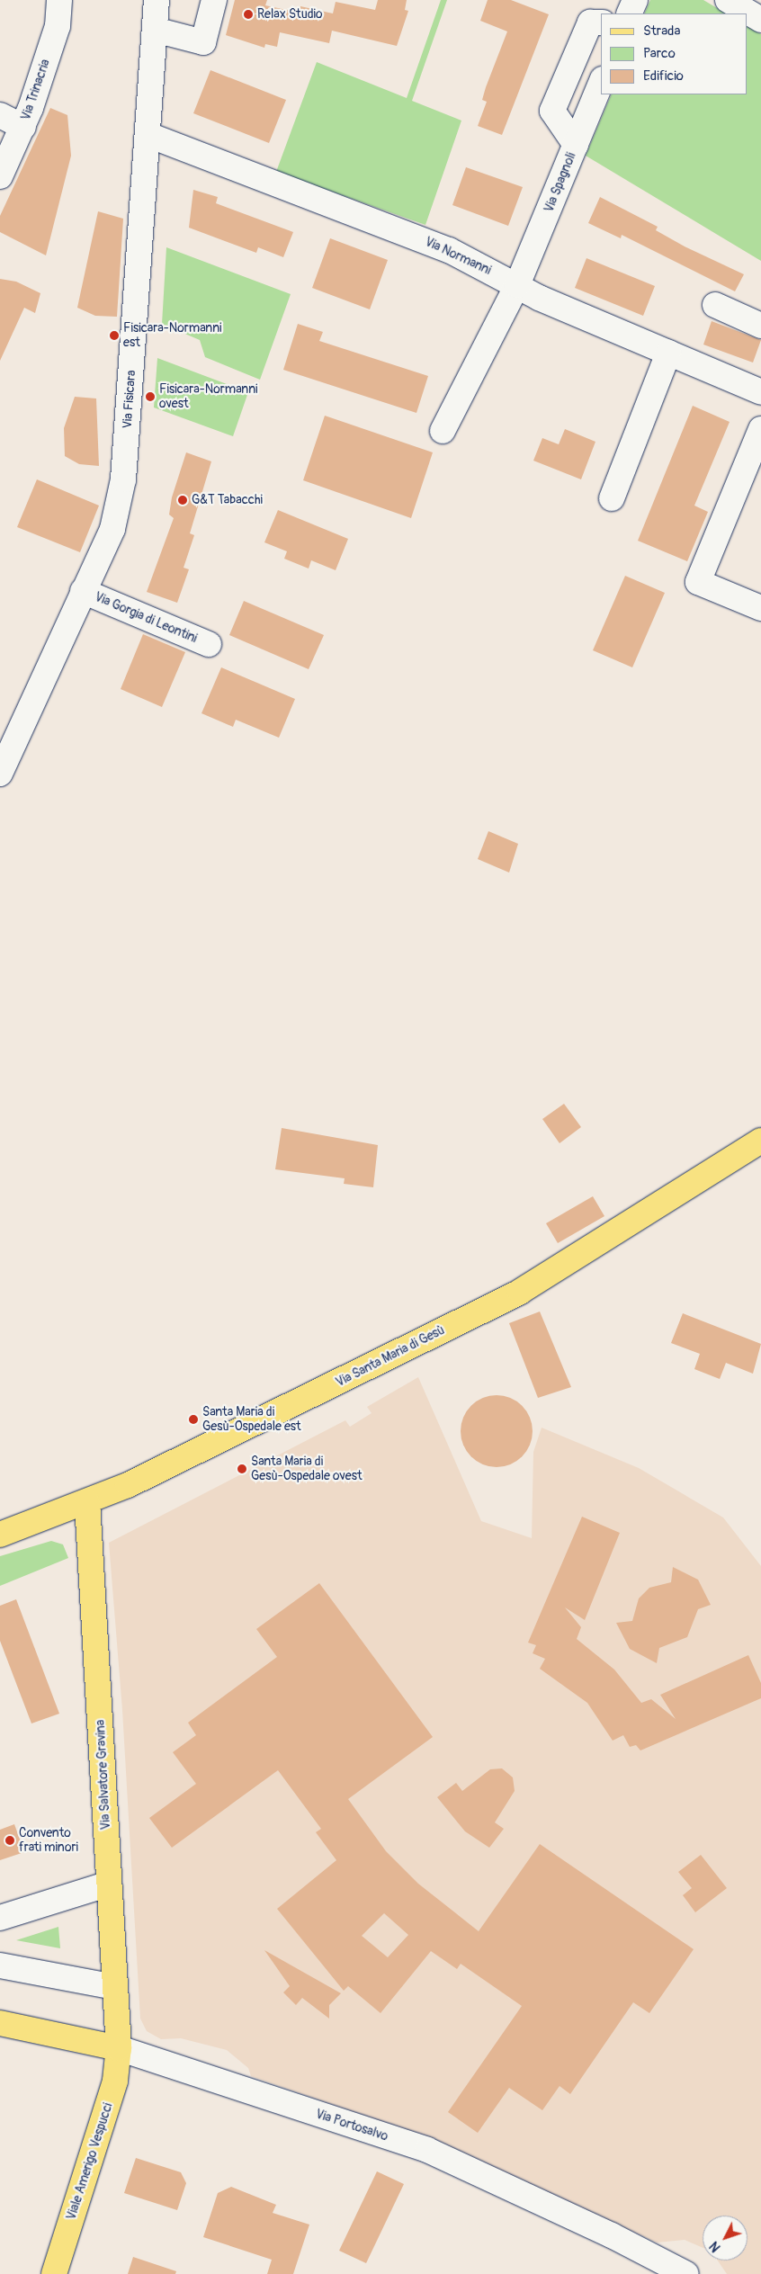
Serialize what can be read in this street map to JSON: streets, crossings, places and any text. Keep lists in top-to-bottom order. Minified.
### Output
{"streets":{"main road":["Via Santa Maria di Gesù","Via Salvatore Gravina","Via Portosalvo","Viale Amerigo Vespucci"],"street":["Via Trinacria","Via Spagnoli","Via Normanni","Via Fisicara","Via Gorgia di Leontini"]},"crossings":[["Via Spagnoli","Via Normanni"],["Via Normanni","Via Fisicara"],["Via Fisicara","Via Gorgia di Leontini"],["Via Santa Maria di Gesù","Via Salvatore Gravina"],["Via Salvatore Gravina","Via Portosalvo"],["Via Salvatore Gravina","Viale Amerigo Vespucci"],["Via Portosalvo","Viale Amerigo Vespucci"]],"places":["Relax Studio","Fisicara-Normanni est","Fisicara-Normanni ovest","G&T Tabacchi","Santa Maria di Gesù-Ospedale est","Santa Maria di Gesù-Ospedale ovest","Convento frati minori"],"legend":["Strada","Parco","Edificio"],"north":"bottom left"}
